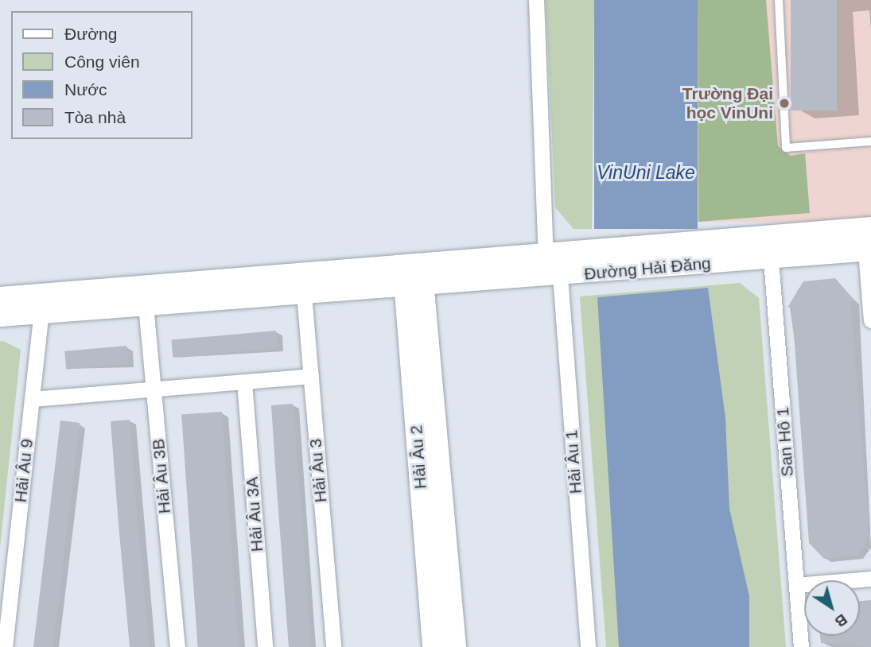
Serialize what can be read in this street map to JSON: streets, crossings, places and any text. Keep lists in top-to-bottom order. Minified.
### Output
{"streets":{"street":["Đường Hải Đăng","San Hô 1","Hải Âu 2","Hải Âu 1","Hải Âu 9","Hải Âu 3","Hải Âu 3B","Hải Âu 3A"]},"crossings":[["Đường Hải Đăng","San Hô 1"],["Đường Hải Đăng","Hải Âu 2"],["Đường Hải Đăng","Hải Âu 1"]],"water":["VinUni Lake"],"places":["Trường Đại học VinUni"],"legend":["Đường","Công viên","Nước","Tòa nhà"],"north":"bottom right"}
